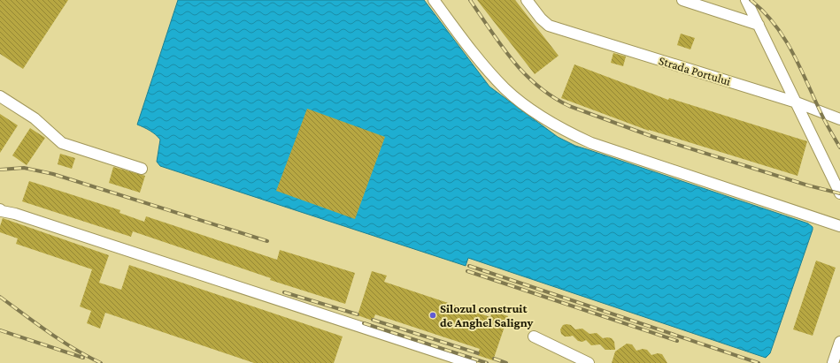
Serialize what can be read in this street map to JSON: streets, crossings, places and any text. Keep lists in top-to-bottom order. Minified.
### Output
{"streets":{"lane":["Strada Portului"]},"places":["Silozul construit de Anghel Saligny"]}
